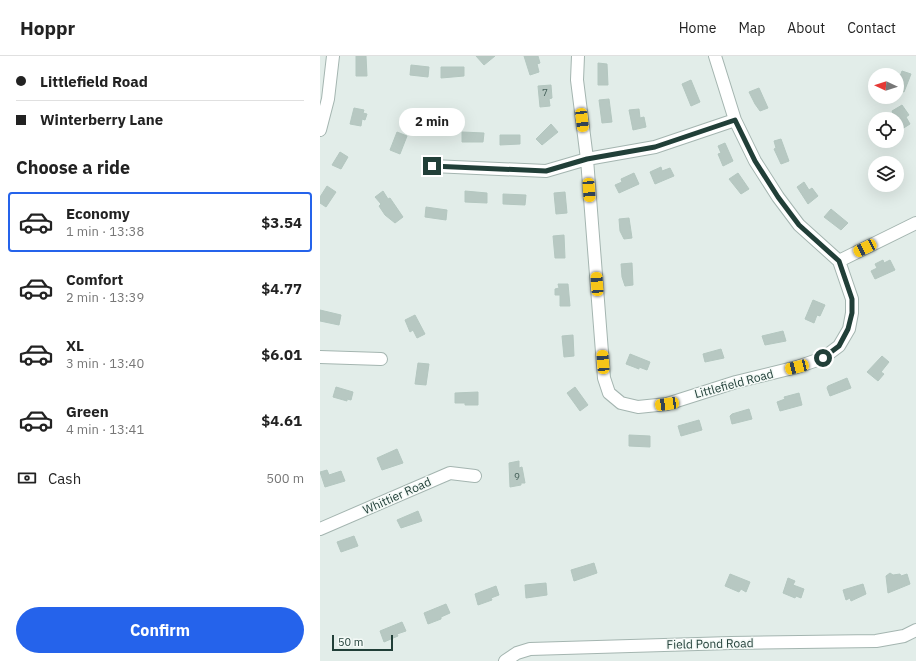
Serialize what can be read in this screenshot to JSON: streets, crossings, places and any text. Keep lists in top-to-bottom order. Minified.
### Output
{"streets":{"street":["Littlefield Road","Whittier Road","Field Pond Road"]},"house_numbers":["7","9"],"scale_bar":"50 m","north":"left","page":{"header":"Hoppr","nav":["Home","Map","About","Contact"],"banner":["Littlefield Road","Winterberry Lane"],"bubble":"2 min","heading":"Choose a ride","list":[{"name":"Economy","note":"1 min · 13:38","value":"$3.54"},{"name":"Comfort","note":"2 min · 13:39","value":"$4.77"},{"name":"XL","note":"3 min · 13:40","value":"$6.01"},{"name":"Green","note":"4 min · 13:41","value":"$4.61"}],"pay":["Cash","500 m"],"buttons":"Confirm","scale":"50 m"}}
